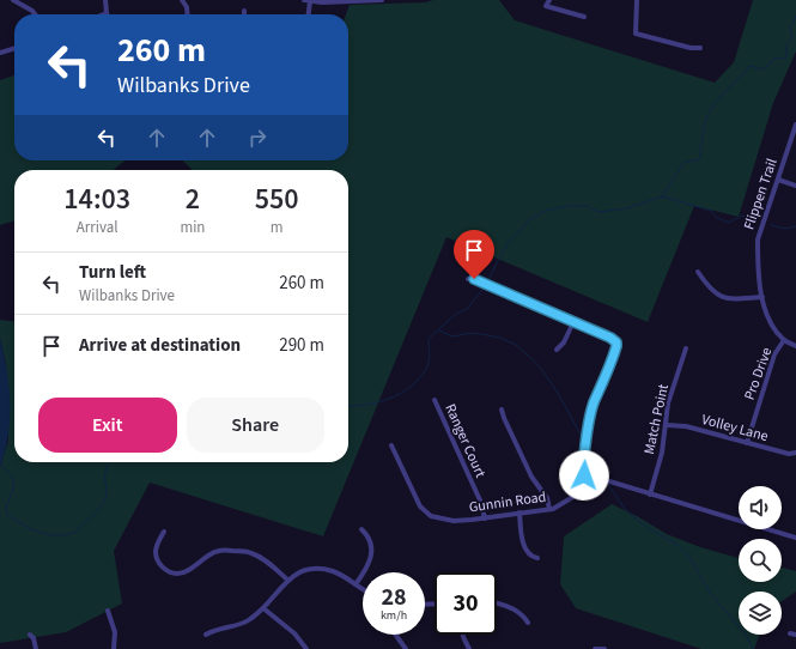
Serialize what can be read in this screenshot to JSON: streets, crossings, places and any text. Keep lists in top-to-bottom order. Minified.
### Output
{"streets":{"street":["Flippen Trail","Pro Drive","Match Point","Volley Lane","Ranger Court","Gunnin Road"]},"crossings":[["Flippen Trail","Pro Drive"],["Pro Drive","Volley Lane"],["Match Point","Volley Lane"],["Ranger Court","Gunnin Road"]],"page":{"turn":["260 m","Wilbanks Drive"],"eta":["14:03","Arrival","2","min","550","m"],"list":[{"name":"Turn left","note":"Wilbanks Drive","value":"260 m"},{"name":"Arrive at destination","value":"290 m"}],"buttons":["Exit","Share"],"speed":"28 km/h","limit":"30"}}
